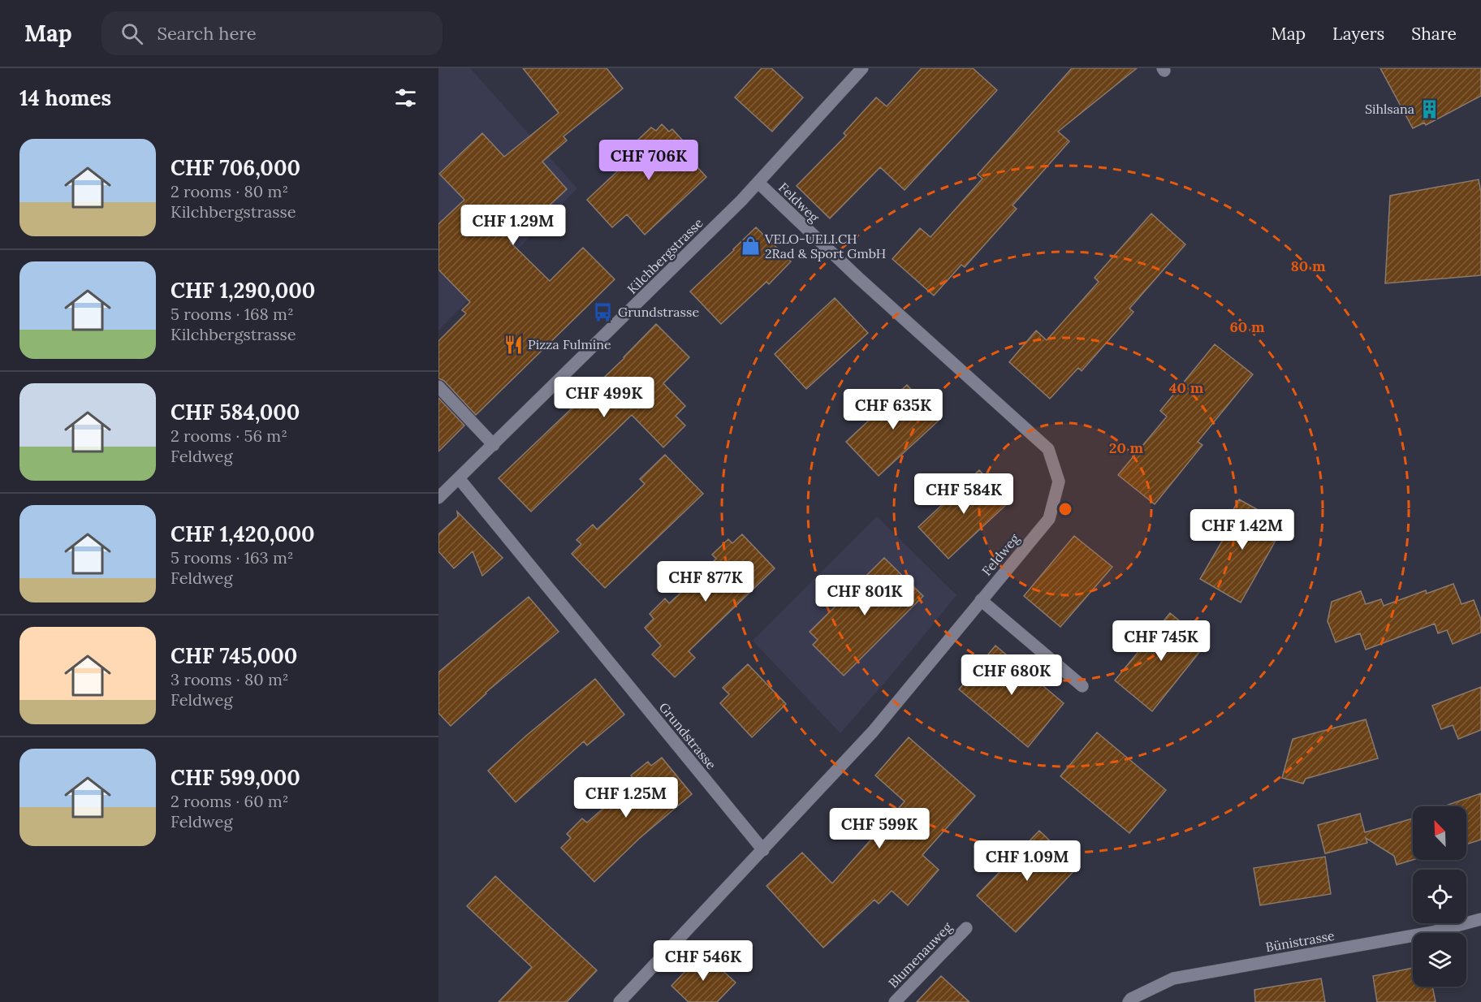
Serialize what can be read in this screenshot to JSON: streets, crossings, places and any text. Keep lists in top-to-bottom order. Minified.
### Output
{"streets":{"street":["Feldweg","Kilchbergstrasse","Grundstrasse","Bünistrasse","Blumenauweg"]},"crossings":[["Feldweg","Kilchbergstrasse"],["Feldweg","Grundstrasse"],["Kilchbergstrasse","Grundstrasse"]],"places":{"building":["Sihlsana"],"shop":["VELO-UELI.CH 2Rad & Sport GmbH"],"bus stop":["Grundstrasse"],"restaurant":["Pizza Fulmine"]},"north":"top left","page":{"header":"Map","search":"Search here","nav":["Map","Layers","Share"],"heading":"14 homes","list":[{"name":"CHF 706,000","note":"2 rooms · 80 m² · Kilchbergstrasse"},{"name":"CHF 1,290,000","note":"5 rooms · 168 m² · Kilchbergstrasse"},{"name":"CHF 584,000","note":"2 rooms · 56 m² · Feldweg"},{"name":"CHF 1,420,000","note":"5 rooms · 163 m² · Feldweg"},{"name":"CHF 745,000","note":"3 rooms · 80 m² · Feldweg"},{"name":"CHF 599,000","note":"2 rooms · 60 m² · Feldweg"}],"price":["CHF 706K","CHF 1.29M","CHF 499K","CHF 635K","CHF 584K","CHF 1.42M","CHF 877K","CHF 801K","CHF 745K","CHF 680K","CHF 1.25M","CHF 599K","CHF 1.09M","CHF 546K"]},"rings":["80 m","60 m","40 m","20 m"]}
